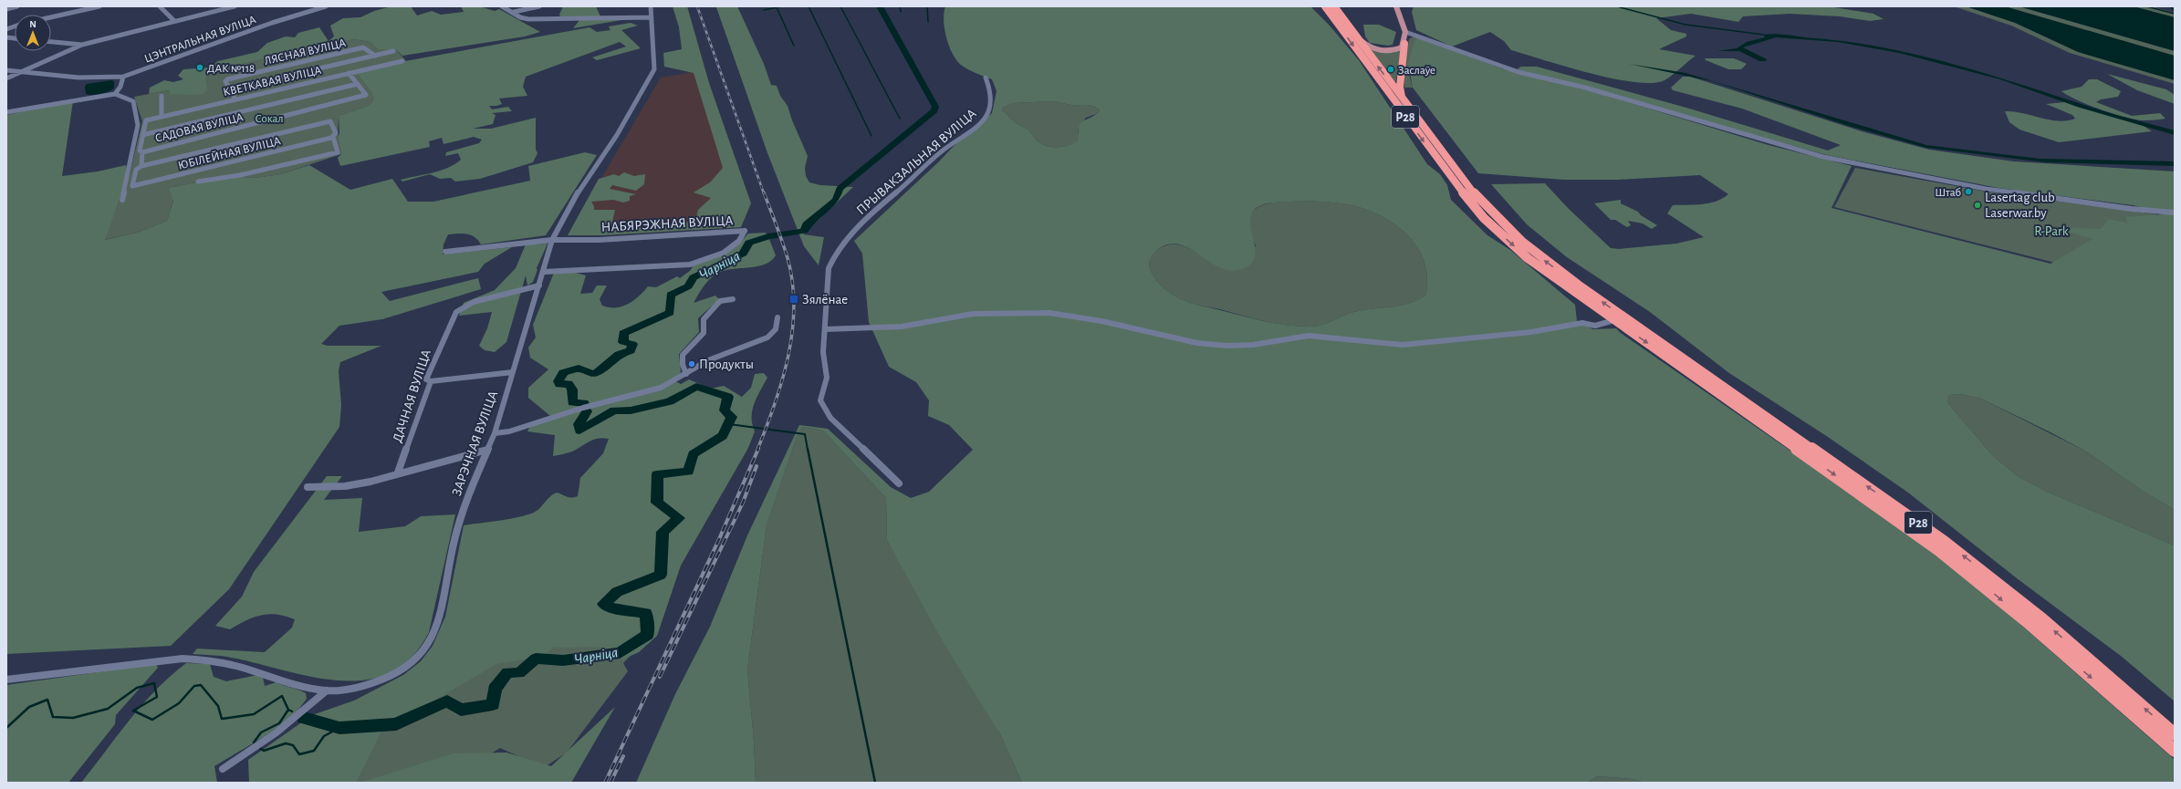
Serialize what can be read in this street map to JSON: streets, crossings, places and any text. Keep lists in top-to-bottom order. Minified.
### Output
{"streets":{"highway":["Р28"],"street":["ЦЭНТРАЛЬНАЯ ВУЛІЦА","ЛЯСНАЯ ВУЛІЦА","КВЕТКАВАЯ ВУЛІЦА","САДОВАЯ ВУЛІЦА","ЮБІЛЕЙНАЯ ВУЛІЦА","ПРЫВАКЗАЛЬНАЯ ВУЛІЦА","НАБЯРЭЖНАЯ ВУЛІЦА","ДАЧНАЯ ВУЛІЦА","ЗАРЭЧНАЯ ВУЛІЦА"]},"crossings":[["НАБЯРЭЖНАЯ ВУЛІЦА","ЗАРЭЧНАЯ ВУЛІЦА"],["ДАЧНАЯ ВУЛІЦА","ЗАРЭЧНАЯ ВУЛІЦА"]],"water":["Чарніца"],"parks":["Сокал","R-Park"],"places":{"other":["ДАК №118","Заслаўе","Штаб","Lasertag club Laserwar.by","Продукты"],"transit":["Зялёнае"]},"north":"top"}
